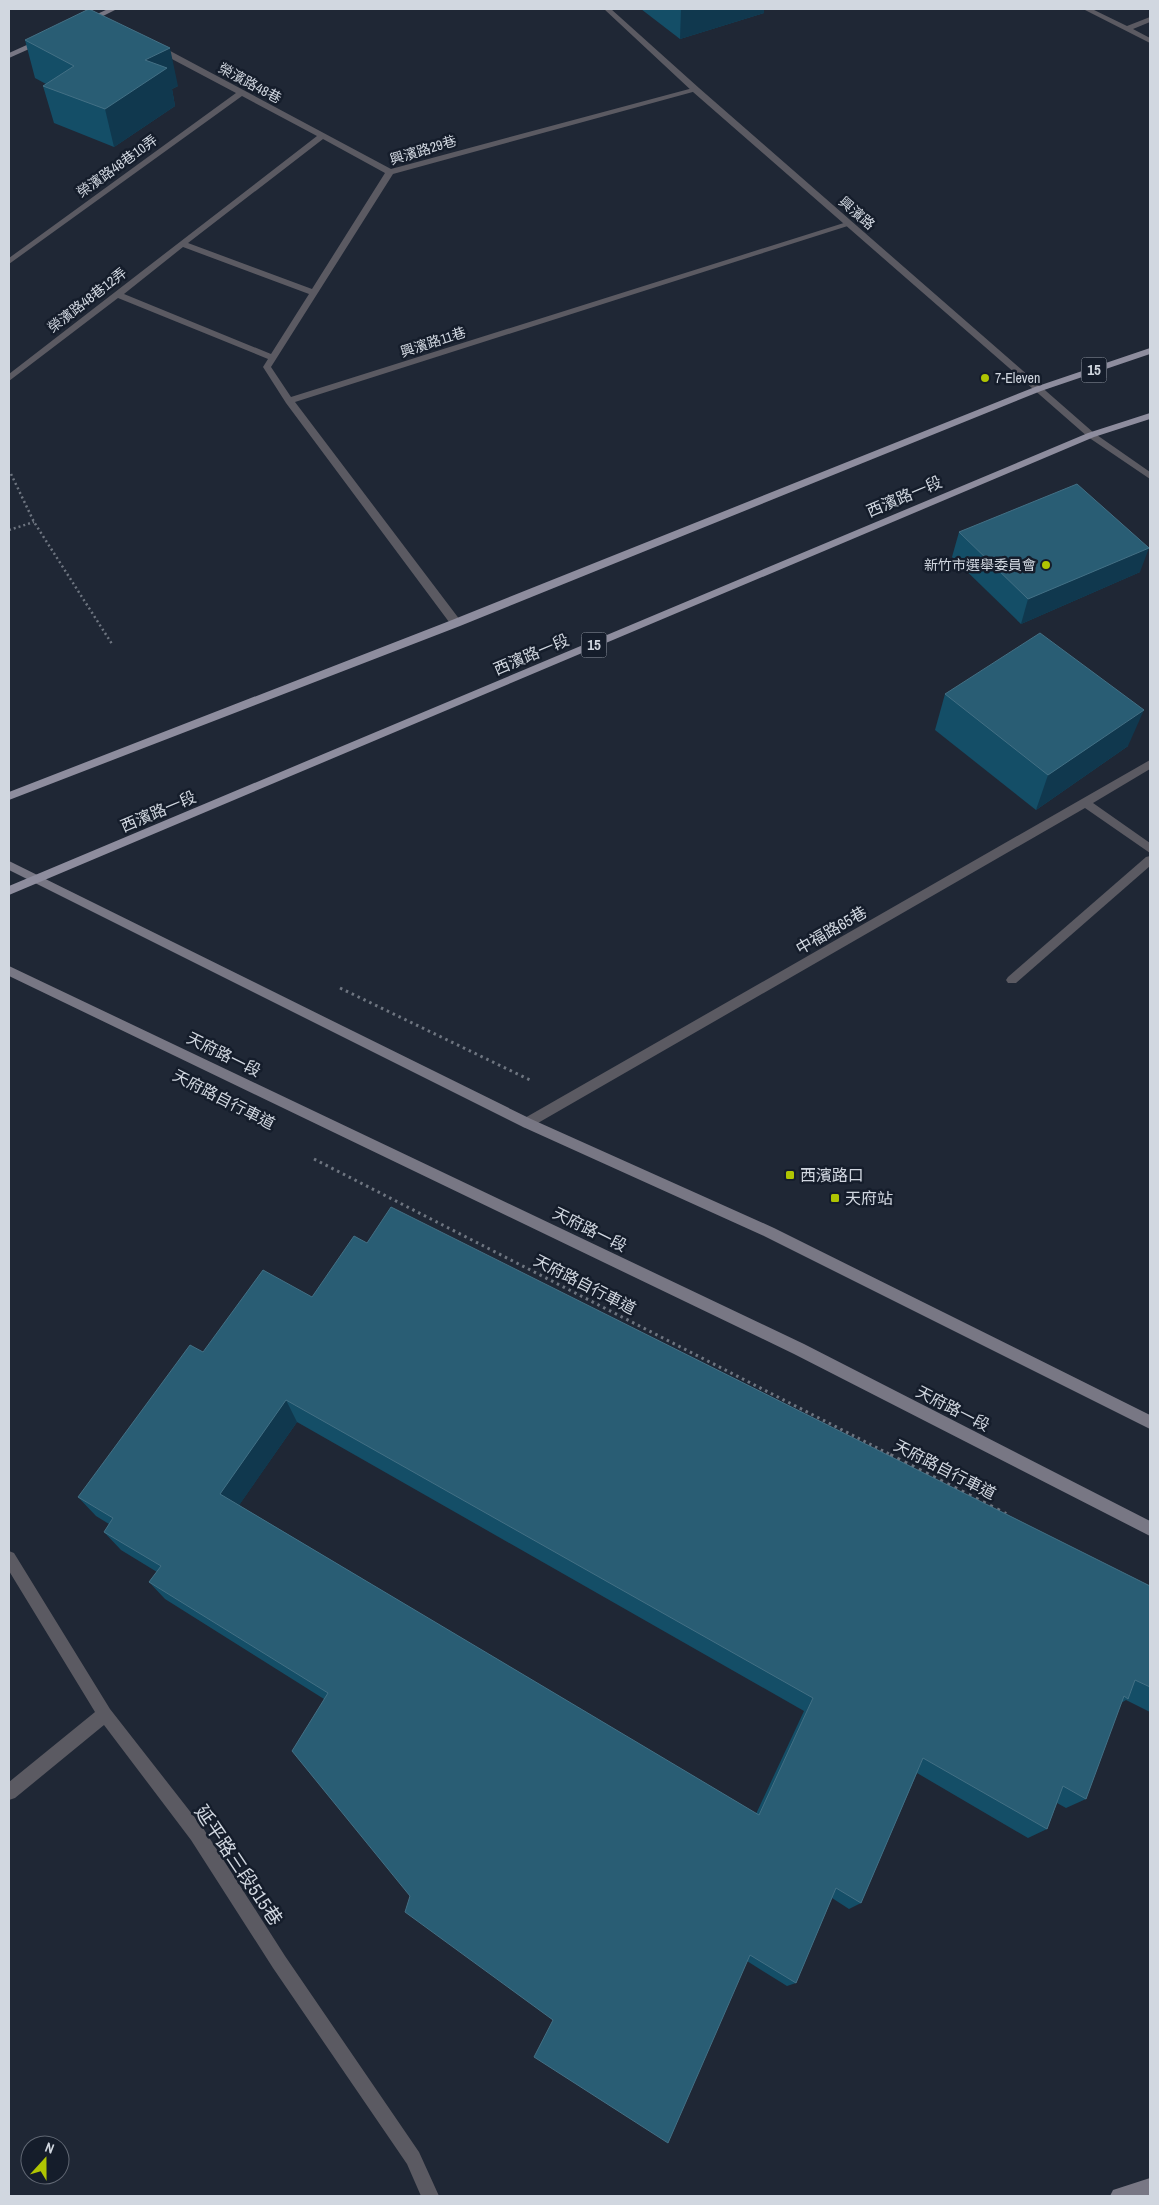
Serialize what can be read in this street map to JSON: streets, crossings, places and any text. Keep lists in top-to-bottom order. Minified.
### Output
{"streets":{"main road":["15","西濱路一段"],"street":["榮濱路48巷","興濱路29巷","榮濱路48巷10弄","興濱路","榮濱路48巷12弄","興濱路11巷","中福路65巷","天府路一段","延平路三段515巷"],"path":["天府路自行車道"]},"crossings":[["榮濱路48巷","興濱路29巷"],["榮濱路48巷","榮濱路48巷10弄"],["榮濱路48巷","榮濱路48巷12弄"],["興濱路29巷","興濱路"],["興濱路","興濱路11巷"],["興濱路","15"],["興濱路","西濱路一段"]],"places":{"other":["7-Eleven","新竹市選舉委員會"],"transit":["西濱路口","天府站"]},"north":"top"}
